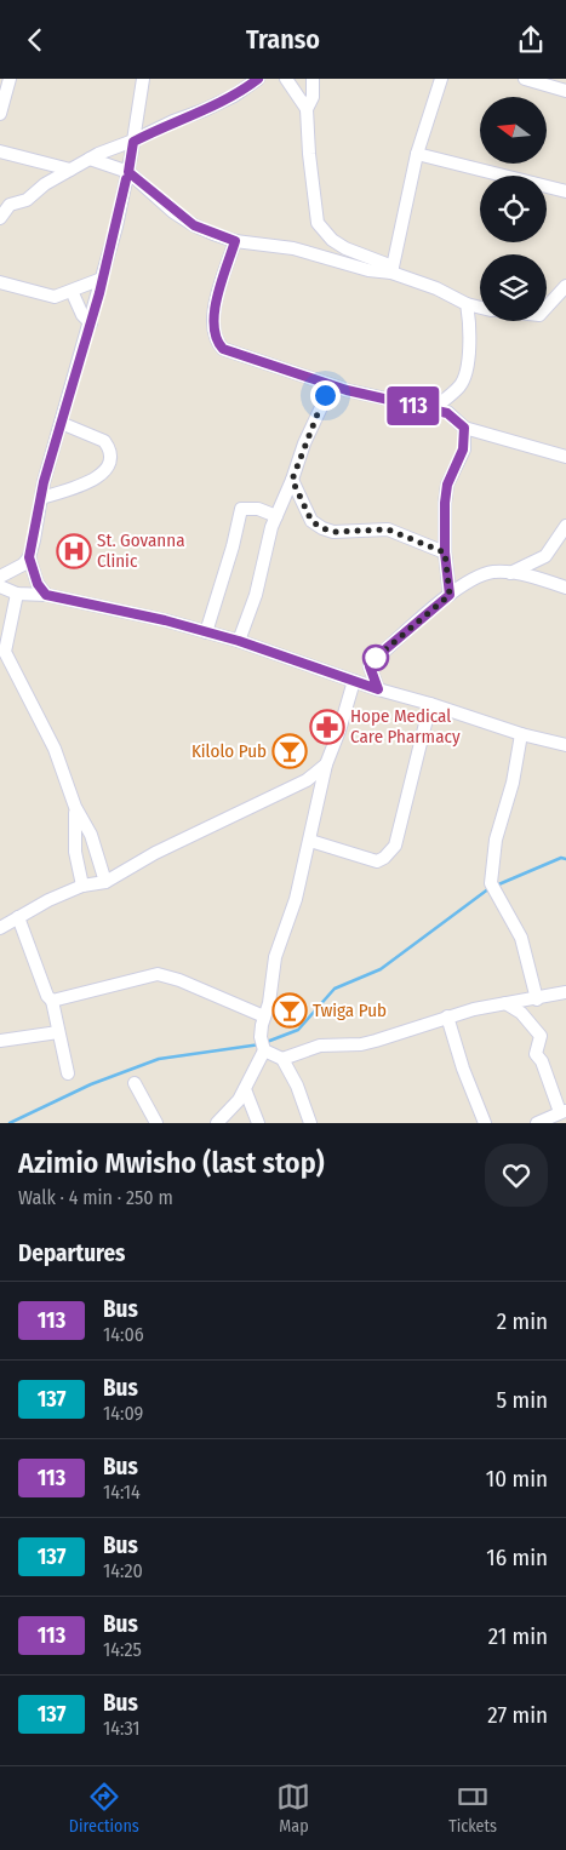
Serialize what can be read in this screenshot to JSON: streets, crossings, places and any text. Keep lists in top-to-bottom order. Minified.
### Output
{"places":{"hospital":["St. Govanna Clinic"],"pharmacy":["Hope Medical Care Pharmacy"],"bar":["Kilolo Pub","Twiga Pub"]},"lines":["bus line 113"],"north":"left","page":{"header":"Transo","on_map":"113","heading":[["Azimio Mwisho (last stop)","Walk · 4 min · 250 m"],"Departures"],"list":[{"mark":"113","name":"Bus","note":"14:06","value":"2 min"},{"mark":"137","name":"Bus","note":"14:09","value":"5 min"},{"mark":"113","name":"Bus","note":"14:14","value":"10 min"},{"mark":"137","name":"Bus","note":"14:20","value":"16 min"},{"mark":"113","name":"Bus","note":"14:25","value":"21 min"},{"mark":"137","name":"Bus","note":"14:31","value":"27 min"}],"tabs":["Directions","Map","Tickets"]}}
